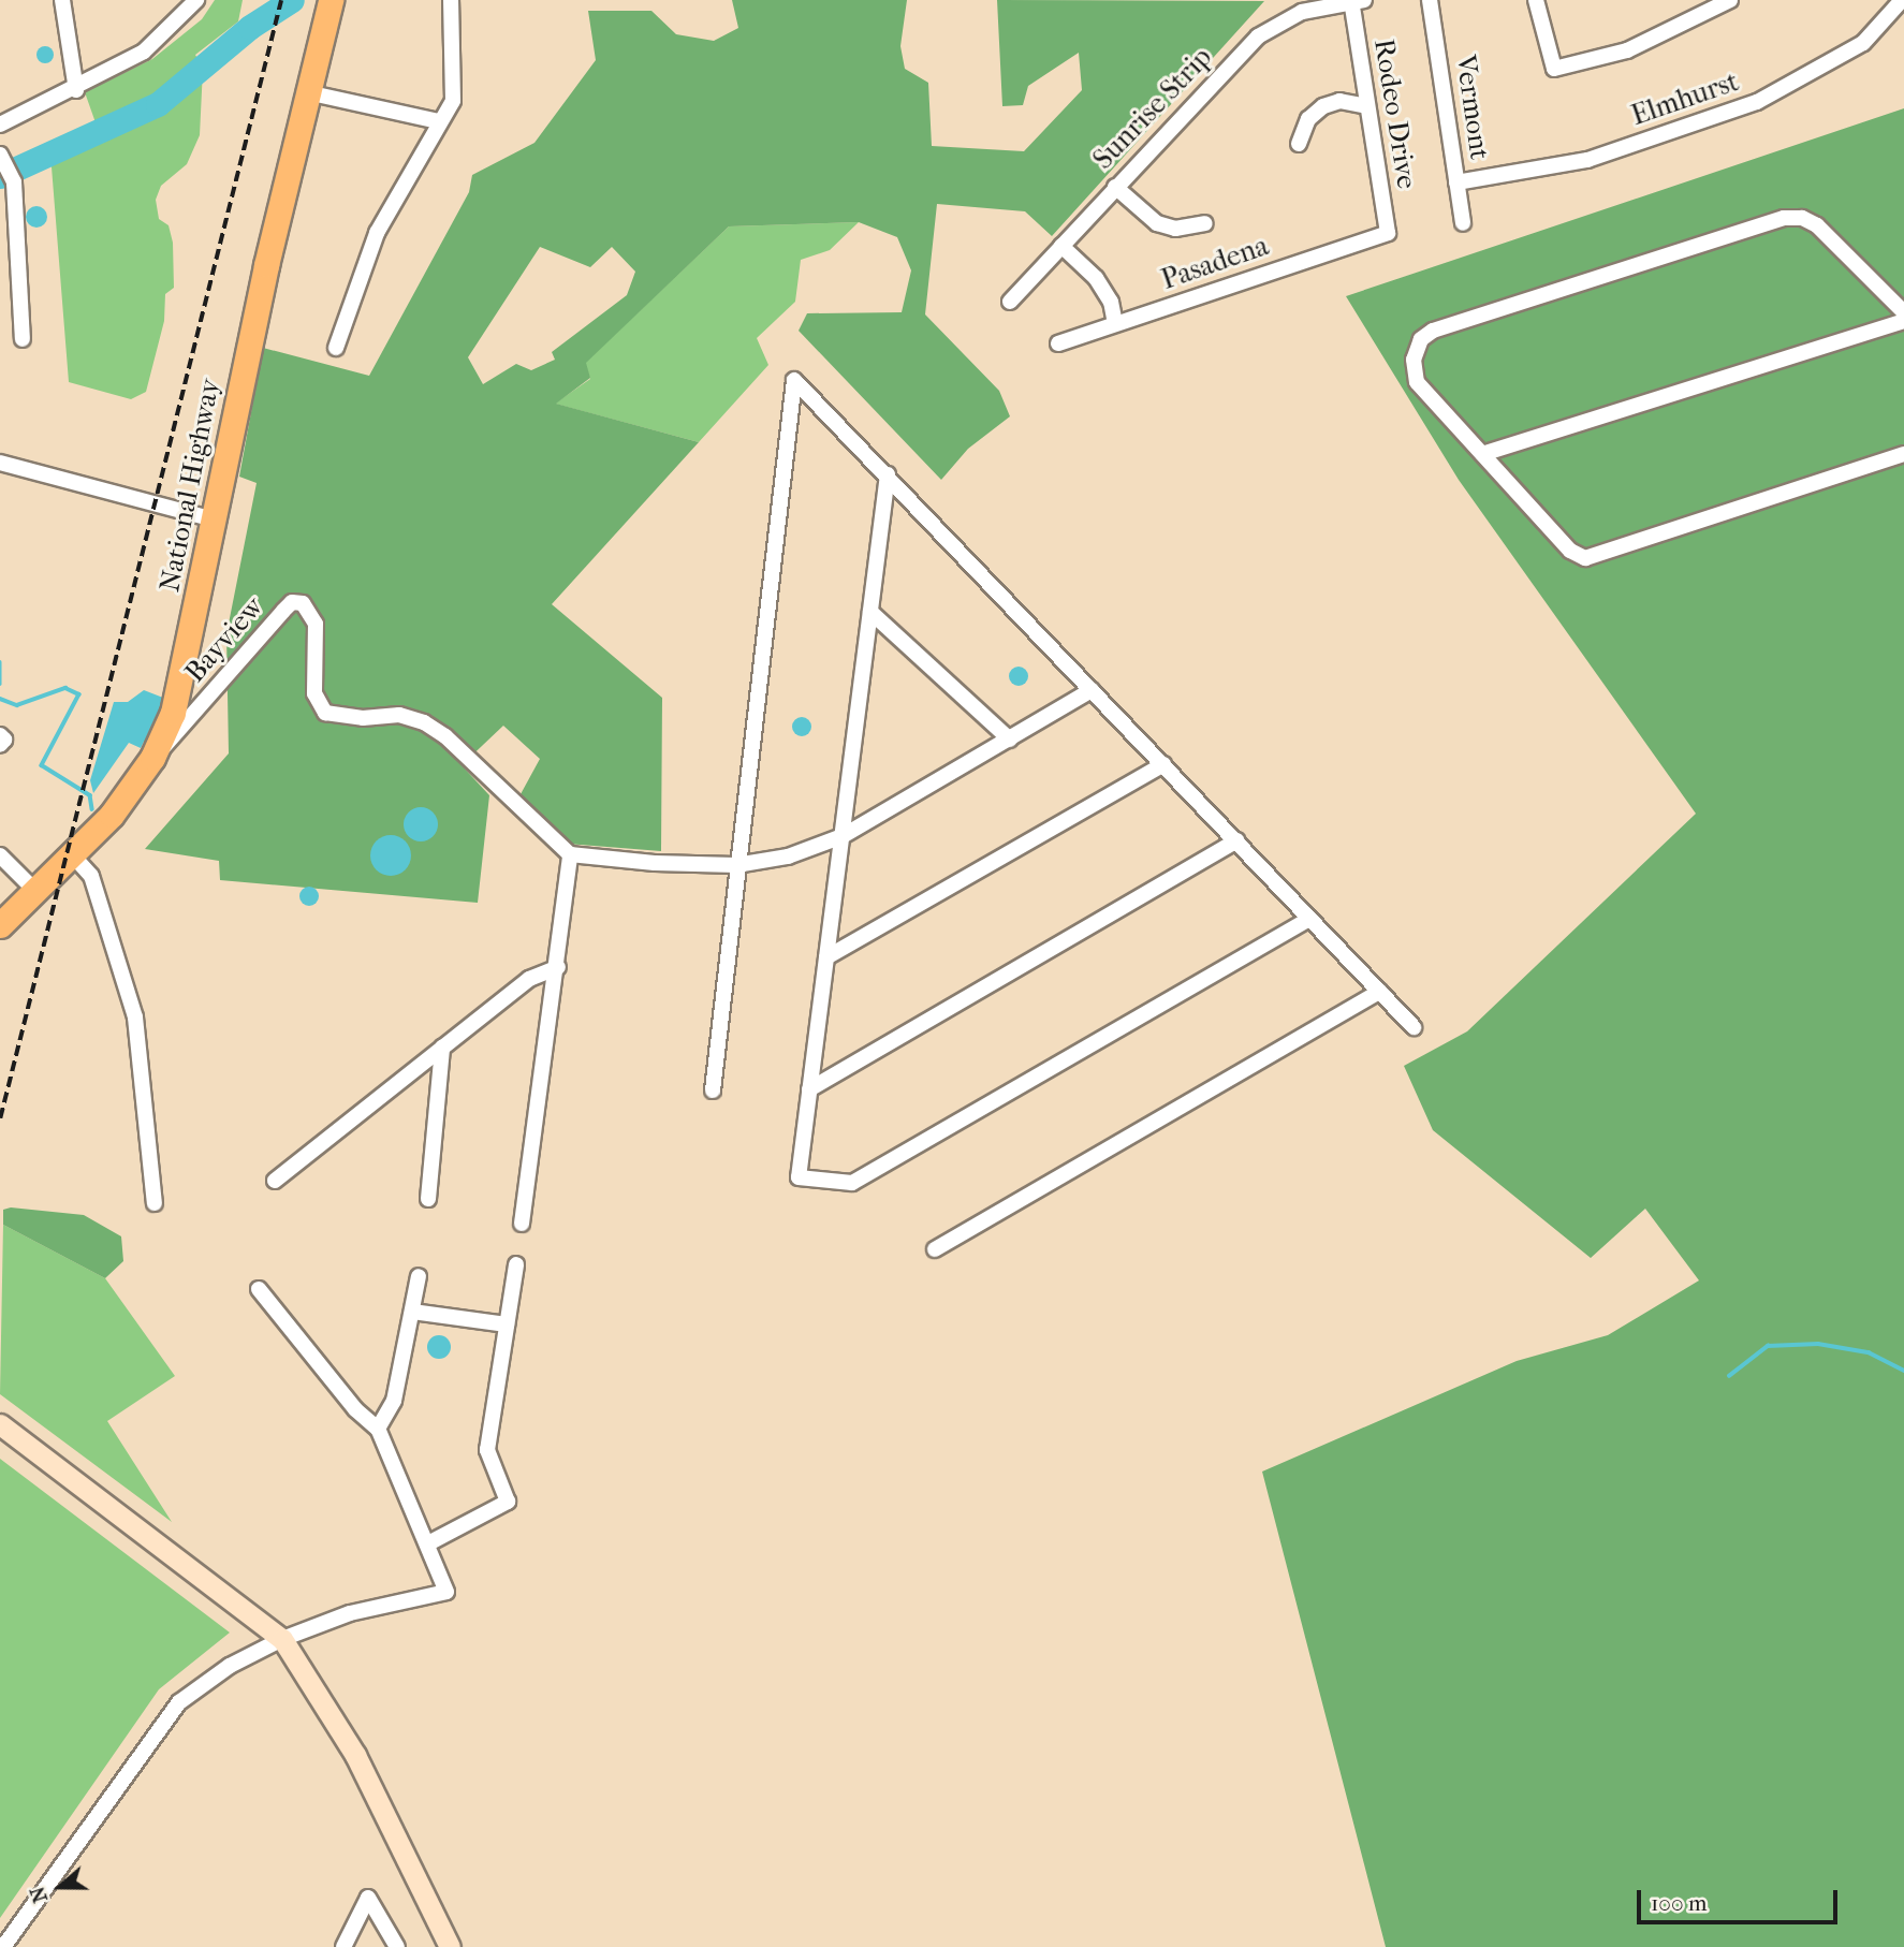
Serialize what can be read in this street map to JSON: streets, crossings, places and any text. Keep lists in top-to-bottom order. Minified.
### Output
{"streets":{"main road":["National Highway"],"street":["Elmhurst","Vermont","Sunrise Strip","Rodeo Drive","Pasadena","Bayview"]},"crossings":[["Elmhurst","Vermont"],["Sunrise Strip","Rodeo Drive"],["Rodeo Drive","Pasadena"],["National Highway","Bayview"]],"scale_bar":"100 m","north":"left"}
